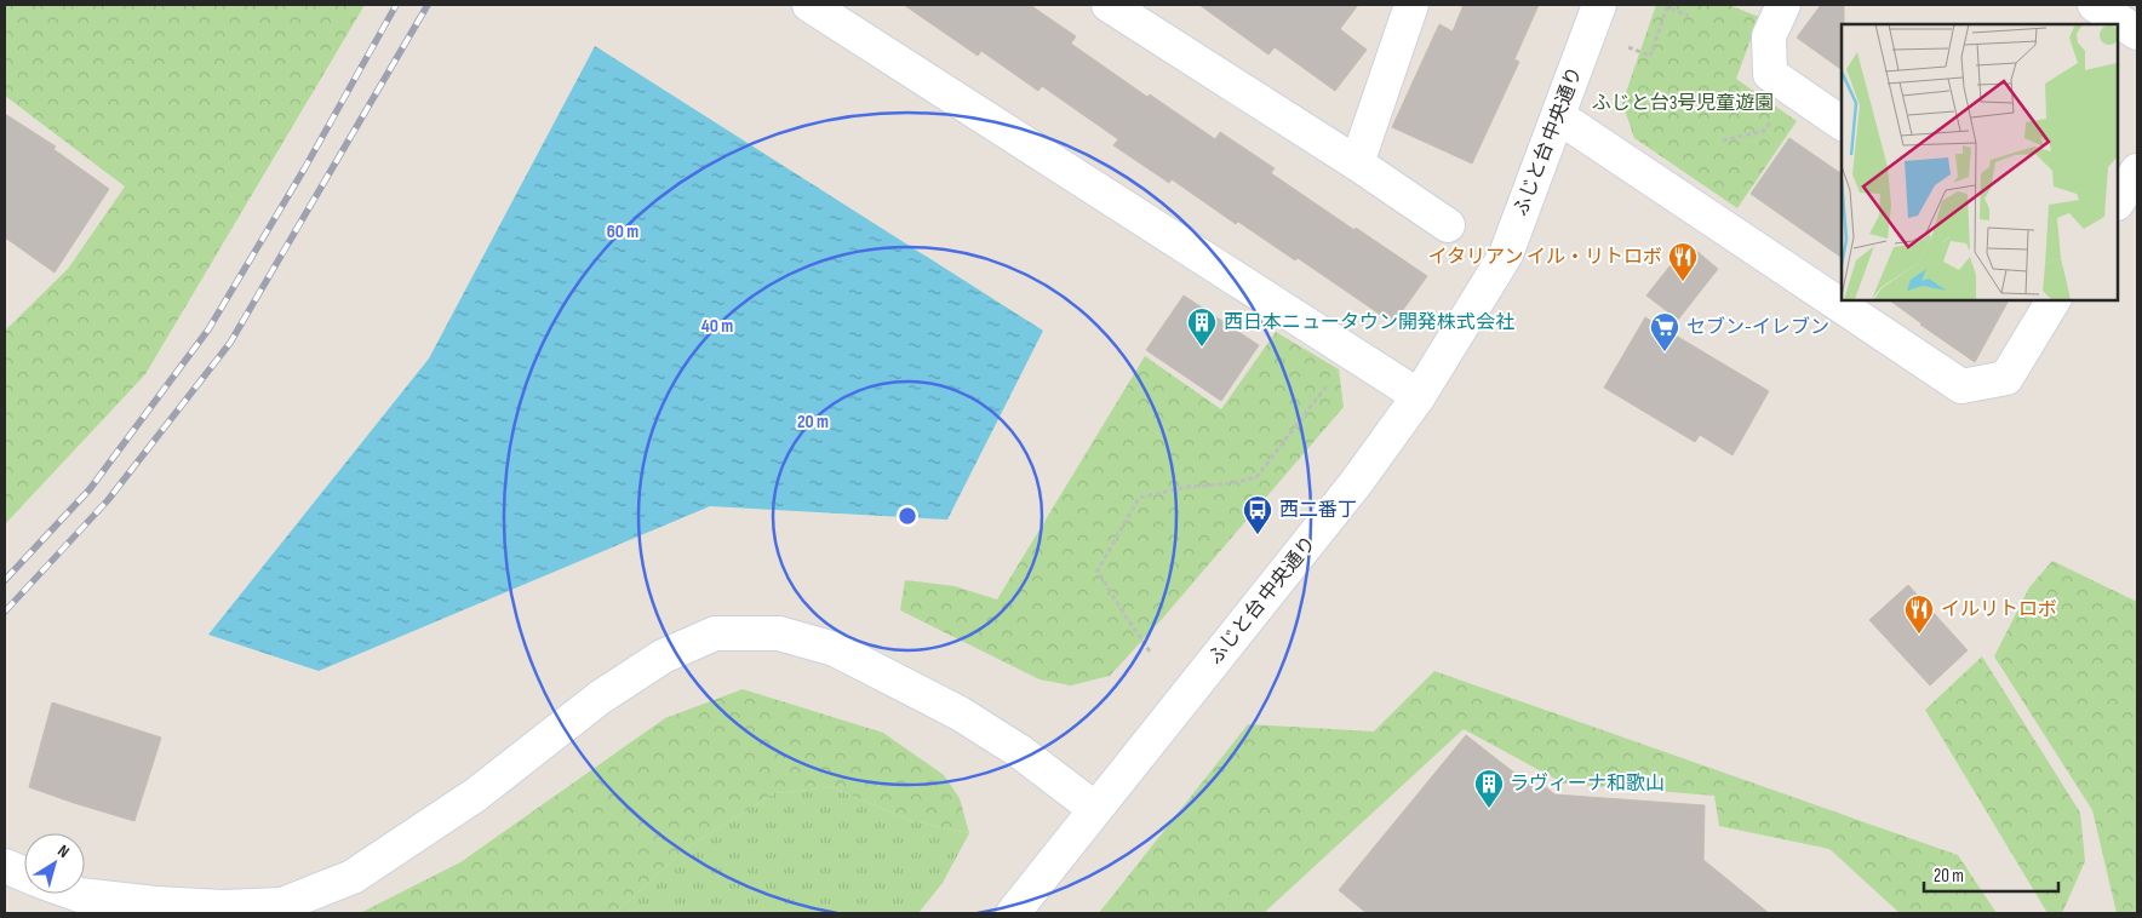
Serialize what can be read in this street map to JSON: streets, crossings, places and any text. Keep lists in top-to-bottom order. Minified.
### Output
{"streets":{"street":["ふじと台 中央通り"]},"parks":["ふじと台3号児童遊園"],"places":{"restaurant":["イタリアン イル・リトロボ","イルリトロボ"],"building":["西日本ニュータウン開発株式会社","ラヴィーナ和歌山"],"supermarket":["セブン-イレブン"],"bus stop":["西二番丁"]},"scale_bar":"20 m","north":"top right","rings":["60 m","40 m","20 m"]}
